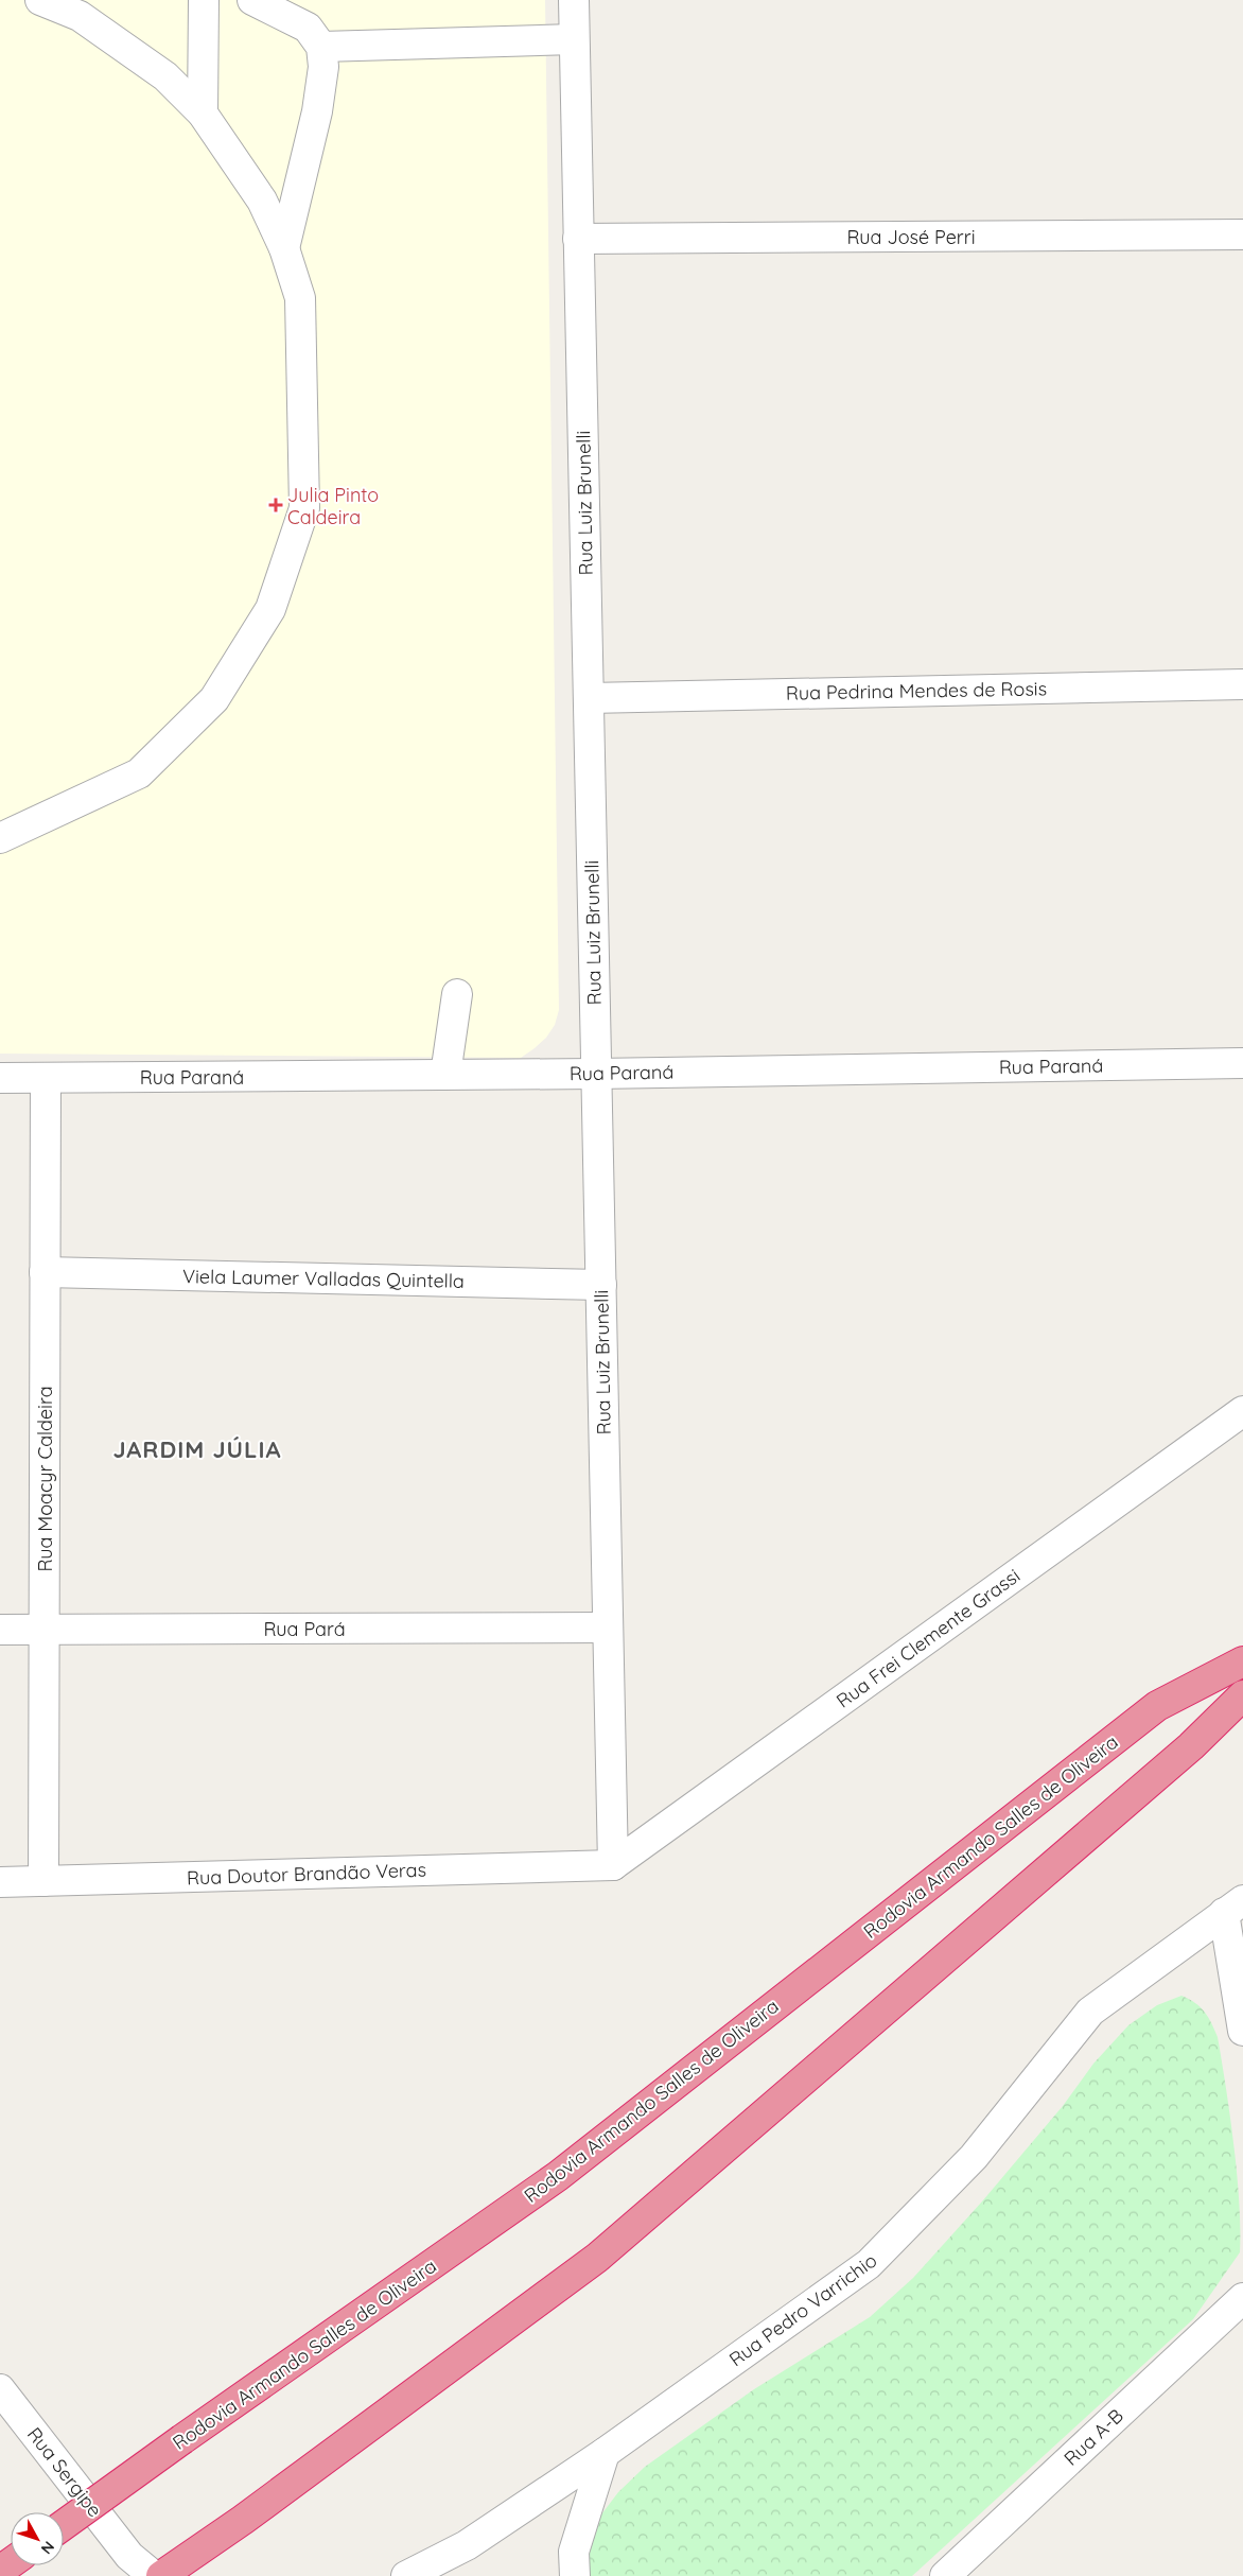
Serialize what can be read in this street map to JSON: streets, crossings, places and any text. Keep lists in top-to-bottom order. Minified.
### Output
{"streets":{"highway":["Rodovia Armando Salles de Oliveira"],"street":["Rua José Perri","Rua Luiz Brunelli","Rua Pedrina Mendes de Rosis","Rua Paraná","Viela Laumer Valladas Quintella","Rua Moacyr Caldeira","Rua Pará","Rua Frei Clemente Grassi","Rua Doutor Brandão Veras","Rua Pedro Varrichio","Rua A-B","Rua Sergipe"]},"crossings":[["Rua José Perri","Rua Luiz Brunelli"],["Rua Luiz Brunelli","Rua Pedrina Mendes de Rosis"],["Rua Luiz Brunelli","Rua Paraná"],["Rua Luiz Brunelli","Viela Laumer Valladas Quintella"],["Rua Luiz Brunelli","Rua Pará"],["Rua Luiz Brunelli","Rua Frei Clemente Grassi"],["Rua Luiz Brunelli","Rua Doutor Brandão Veras"],["Rua Paraná","Rua Moacyr Caldeira"],["Viela Laumer Valladas Quintella","Rua Moacyr Caldeira"],["Rua Moacyr Caldeira","Rua Pará"],["Rua Moacyr Caldeira","Rua Doutor Brandão Veras"],["Rua Frei Clemente Grassi","Rua Doutor Brandão Veras"]],"districts":["JARDIM JÚLIA"],"places":{"health":["Julia Pinto Caldeira"]},"north":"bottom right"}
